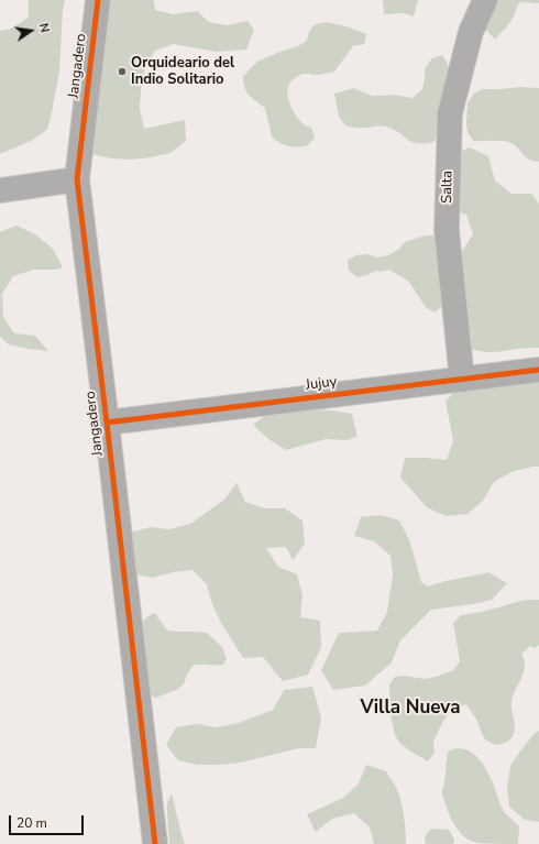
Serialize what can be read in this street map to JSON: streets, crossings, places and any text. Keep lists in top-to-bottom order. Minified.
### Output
{"streets":{"street":["Jangadero","Salta","Jujuy"]},"crossings":[["Jangadero","Jujuy"],["Salta","Jujuy"]],"districts":["Villa Nueva"],"places":["Orquideario del Indio Solitario"],"scale_bar":"20 m","north":"right"}
